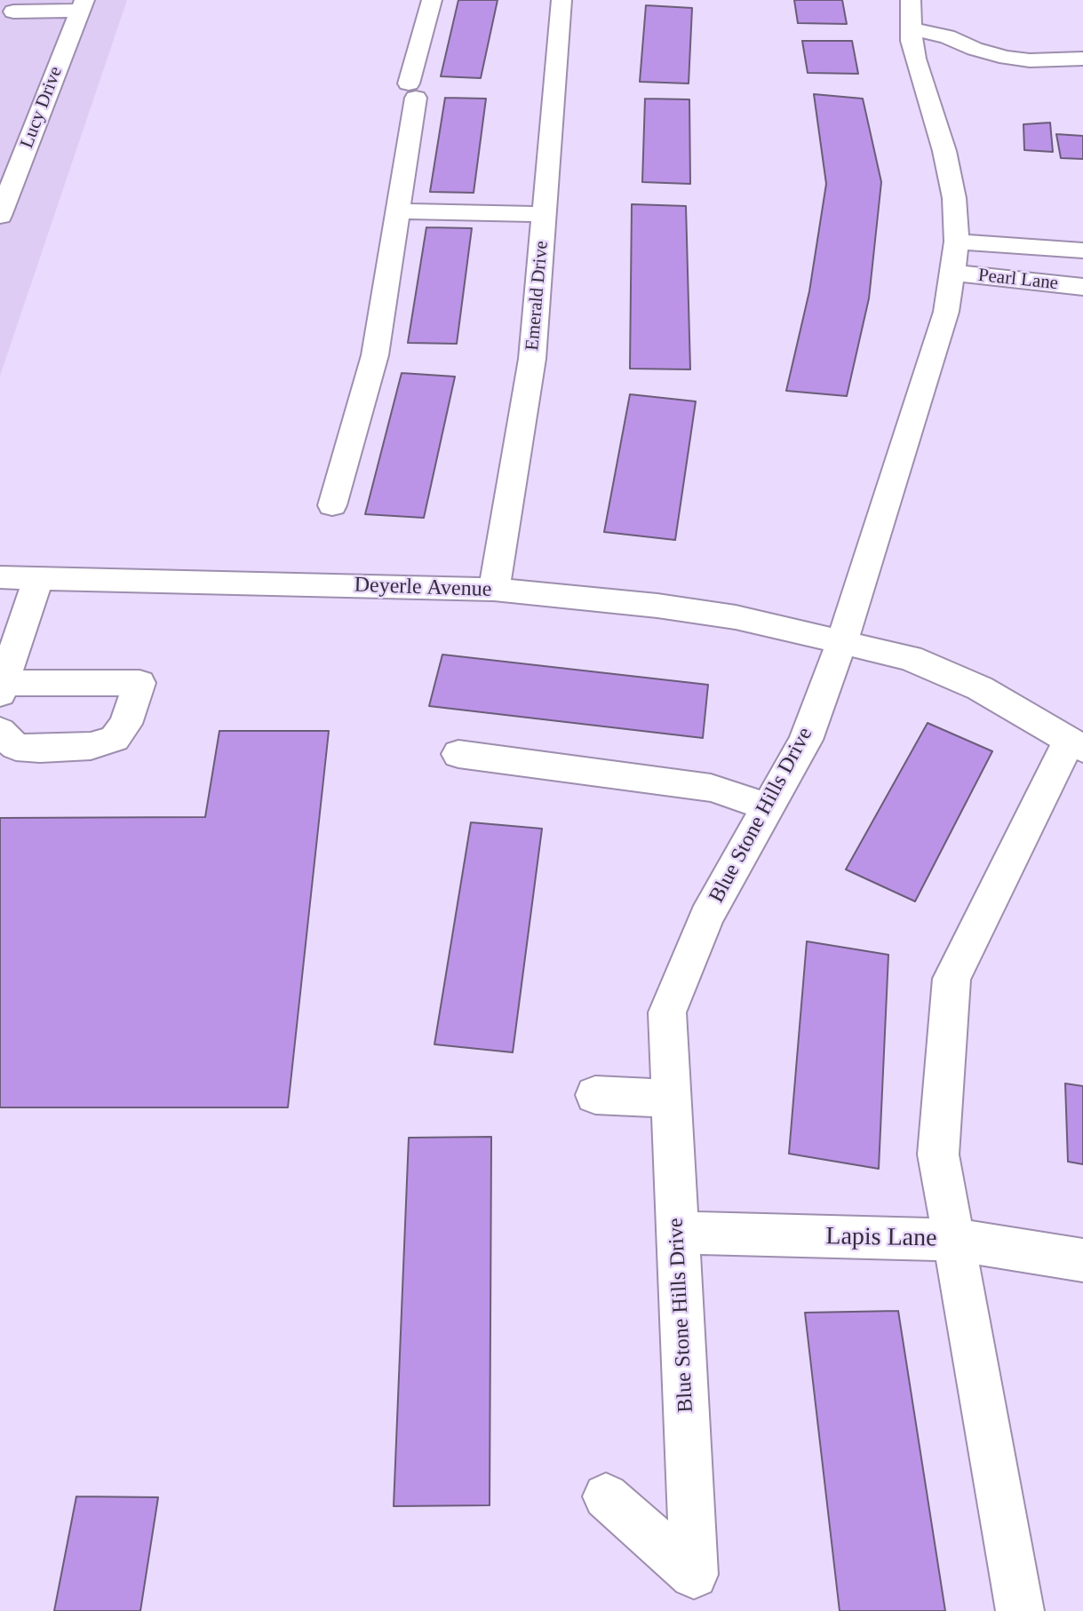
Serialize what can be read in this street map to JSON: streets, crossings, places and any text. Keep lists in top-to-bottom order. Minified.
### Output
{"streets":{"street":["Lucy Drive","Pearl Lane","Emerald Drive","Deyerle Avenue","Blue Stone Hills Drive","Lapis Lane"]},"crossings":[["Pearl Lane","Blue Stone Hills Drive"],["Emerald Drive","Deyerle Avenue"],["Deyerle Avenue","Blue Stone Hills Drive"],["Blue Stone Hills Drive","Lapis Lane"]]}
